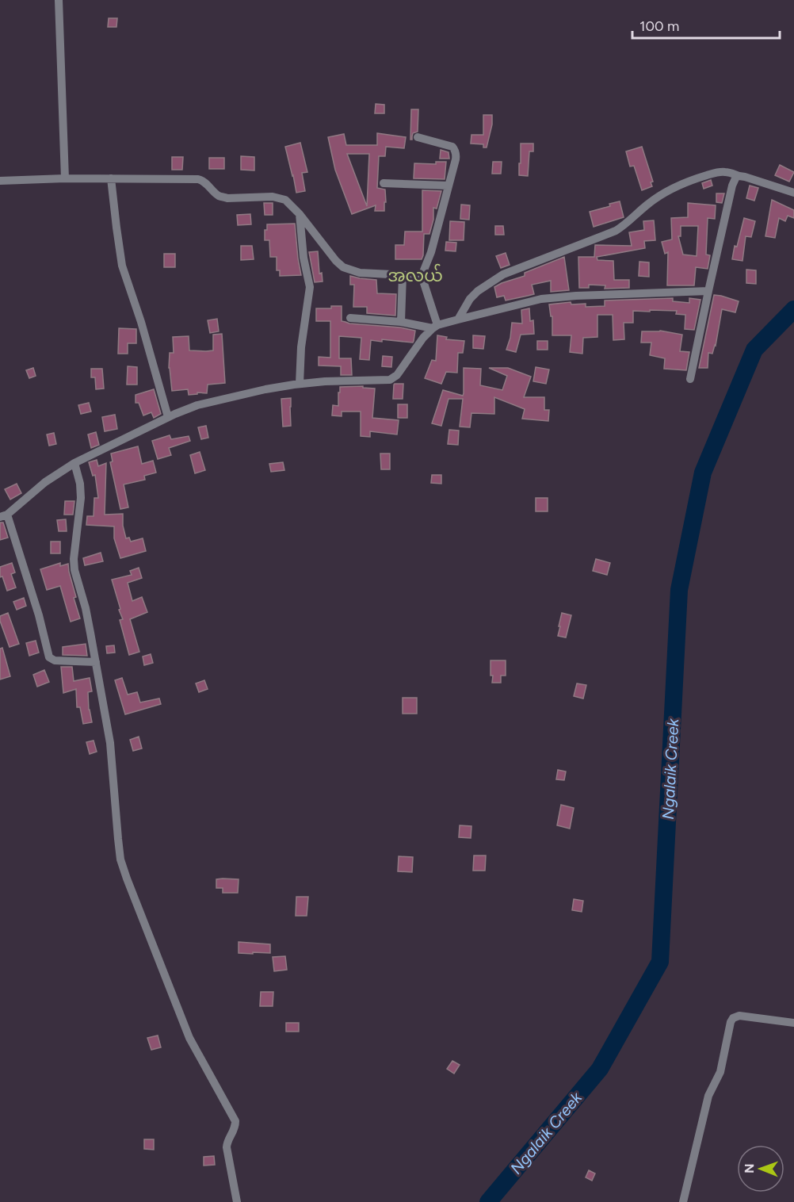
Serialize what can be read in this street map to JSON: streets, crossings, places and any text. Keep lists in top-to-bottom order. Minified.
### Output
{"districts":["အလယ်"],"water":["Ngalaik Creek"],"scale_bar":"100 m","north":"left"}
